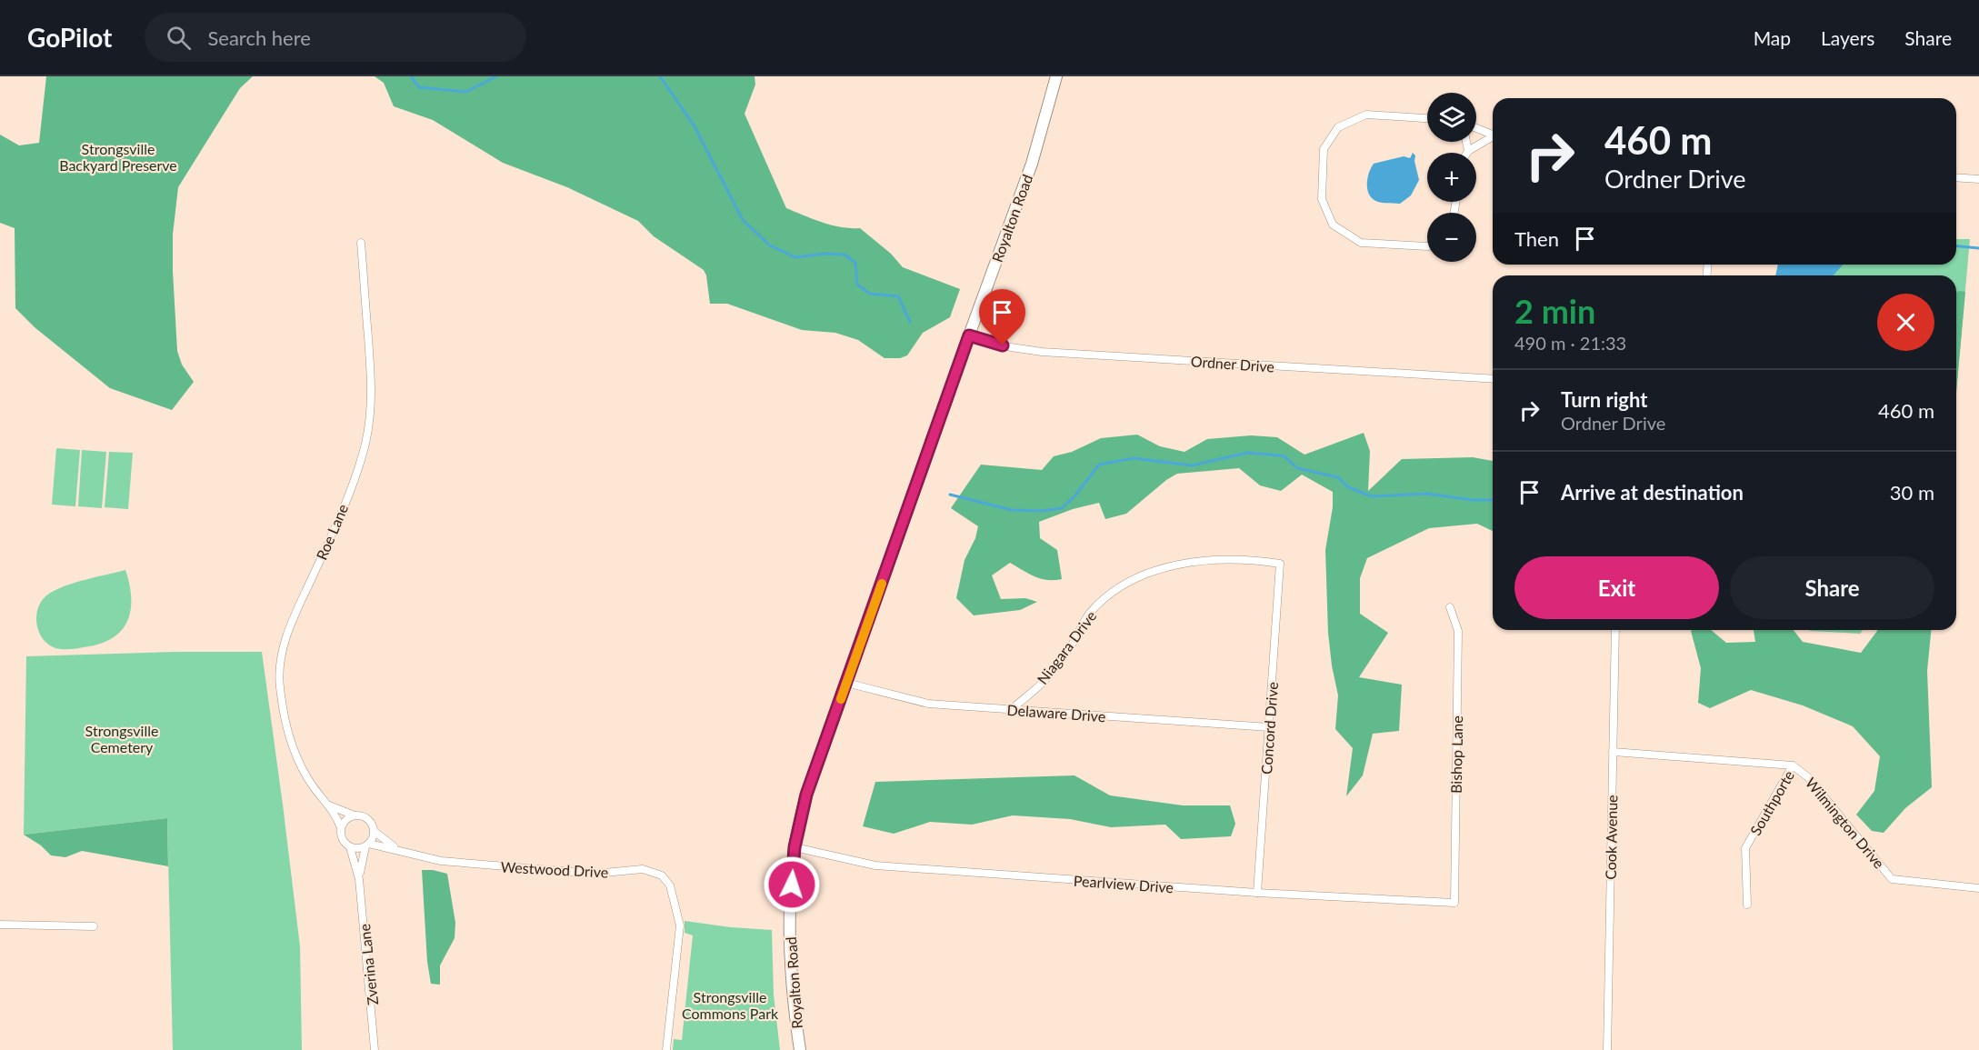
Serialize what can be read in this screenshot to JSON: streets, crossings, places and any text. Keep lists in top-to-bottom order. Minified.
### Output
{"streets":{"main road":["Royalton Road"],"street":["Ordner Drive","Roe Lane","Niagara Drive","Delaware Drive","Concord Drive","Bishop Lane","Southporte","Wilmington Drive","Cook Avenue","Westwood Drive","Pearlview Drive","Zverina Lane"]},"crossings":[["Royalton Road","Ordner Drive"],["Royalton Road","Delaware Drive"],["Royalton Road","Pearlview Drive"],["Roe Lane","Westwood Drive"],["Roe Lane","Zverina Lane"],["Niagara Drive","Delaware Drive"],["Niagara Drive","Concord Drive"],["Delaware Drive","Concord Drive"],["Concord Drive","Pearlview Drive"],["Bishop Lane","Pearlview Drive"],["Southporte","Wilmington Drive"],["Wilmington Drive","Cook Avenue"],["Westwood Drive","Zverina Lane"]],"parks":["Strongsville Backyard Preserve","Strongsville Cemetery","Strongsville Commons Park"],"page":{"header":"GoPilot","search":"Search here","nav":["Map","Layers","Share"],"map_buttons":["+","−"],"turn":["460 m","Ordner Drive"],"then":"Then","heading":["2 min","490 m · 21:33"],"list":[{"name":"Turn right","note":"Ordner Drive","value":"460 m"},{"name":"Arrive at destination","value":"30 m"}],"buttons":["Exit","Share"]}}
